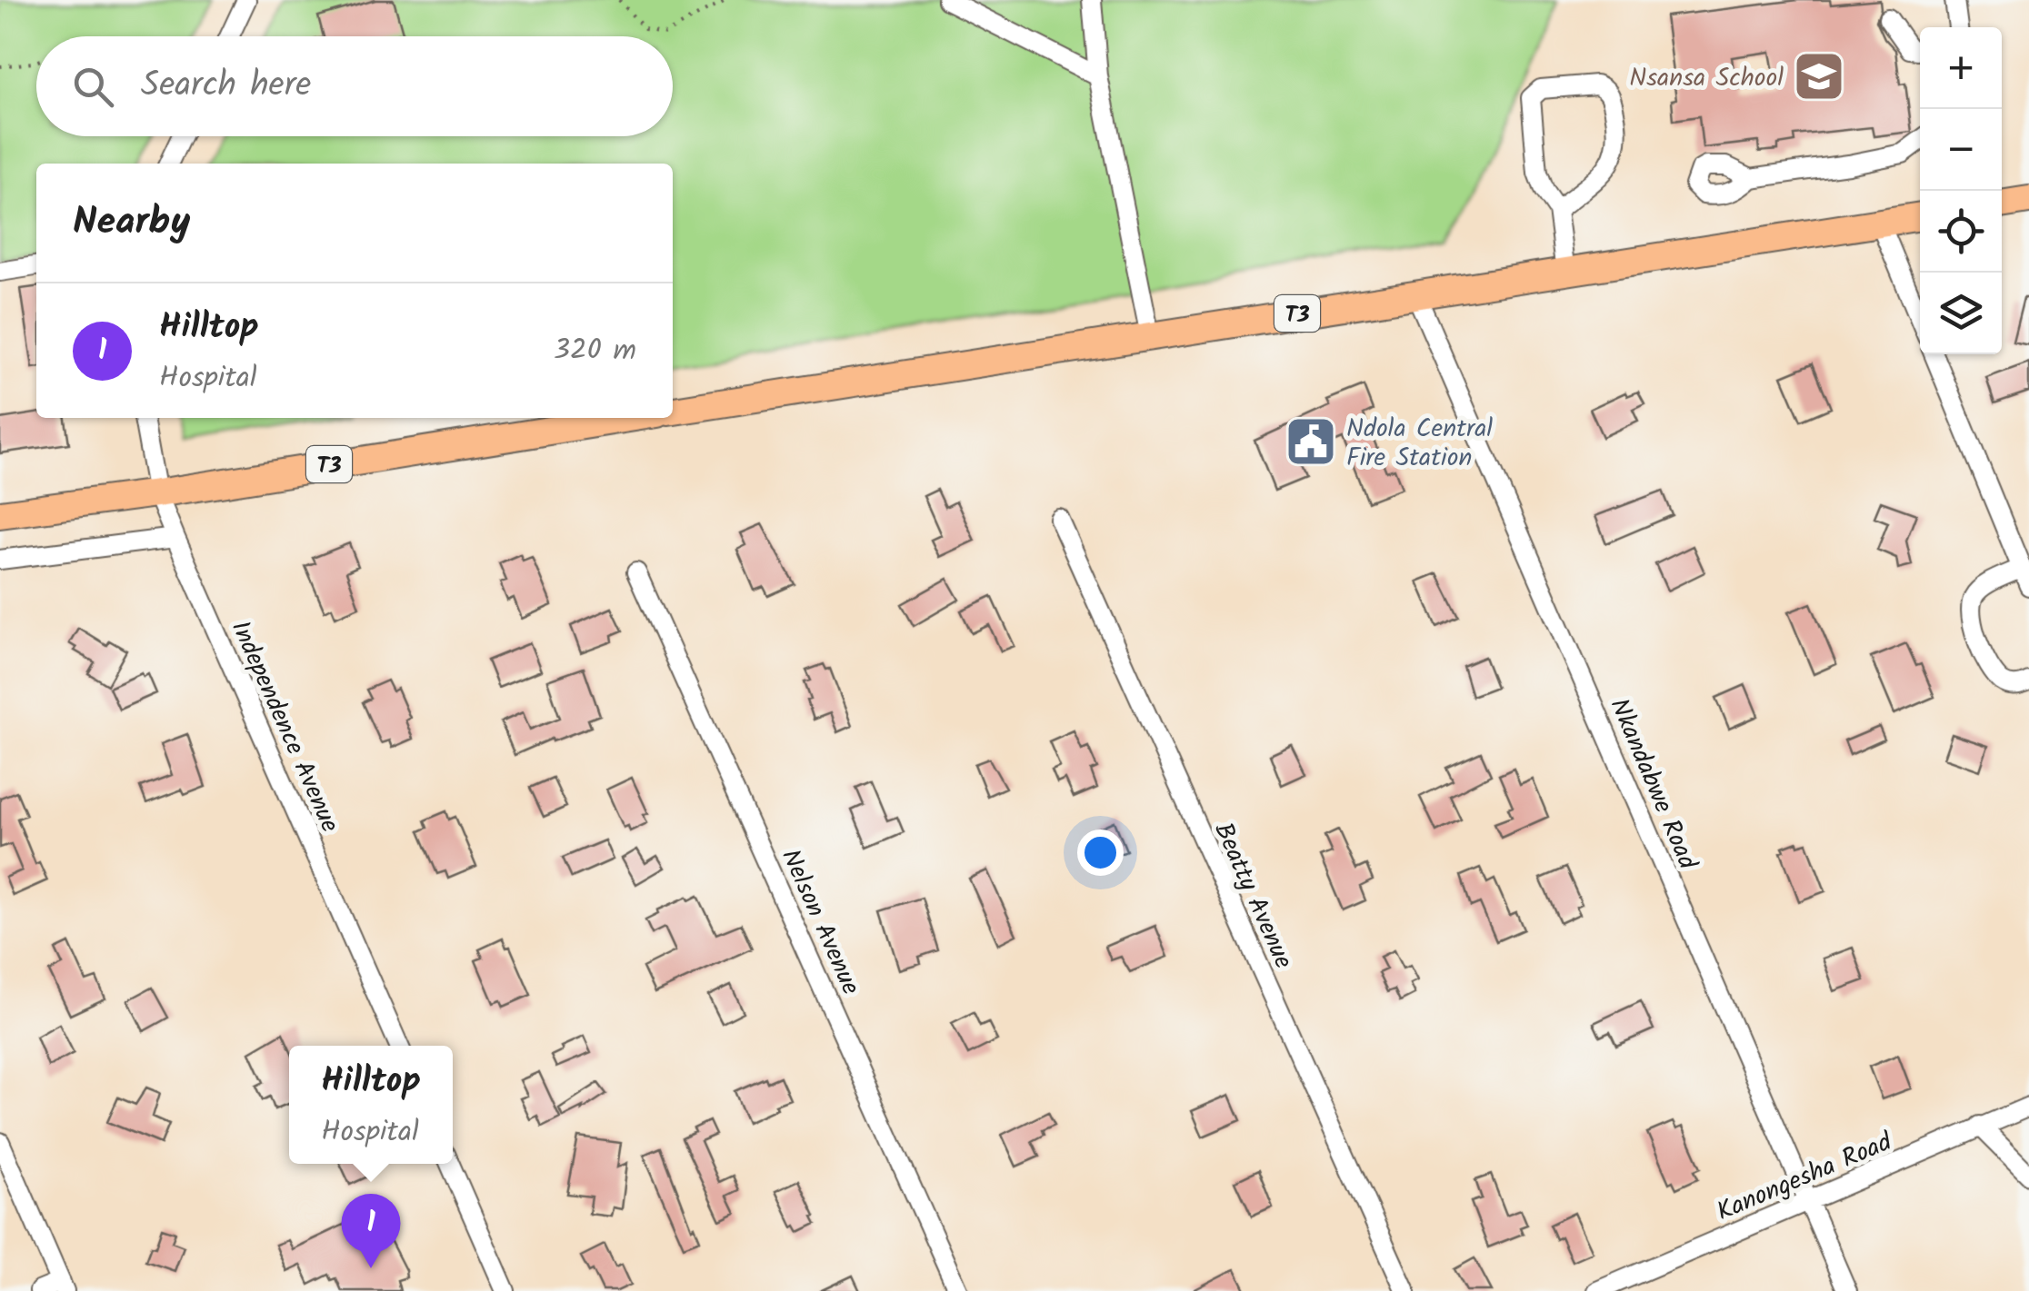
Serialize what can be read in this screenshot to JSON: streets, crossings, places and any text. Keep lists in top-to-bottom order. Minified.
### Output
{"streets":{"highway":["T3"],"street":["Independence Avenue","Nkandabwe Road","Beatty Avenue","Nelson Avenue","Kanongesha Road"]},"crossings":[["T3","Independence Avenue"],["T3","Nkandabwe Road"],["Nkandabwe Road","Kanongesha Road"]],"places":{"school or university":["Nsansa School"],"public building":["Ndola Central Fire Station"]},"page":{"map_buttons":["+","−"],"search":"Search here","heading":"Nearby","list":[{"mark":"1","name":"Hilltop","note":"Hospital","value":"320 m"}],"popup":["Hilltop","Hospital"],"pins":"1"}}
